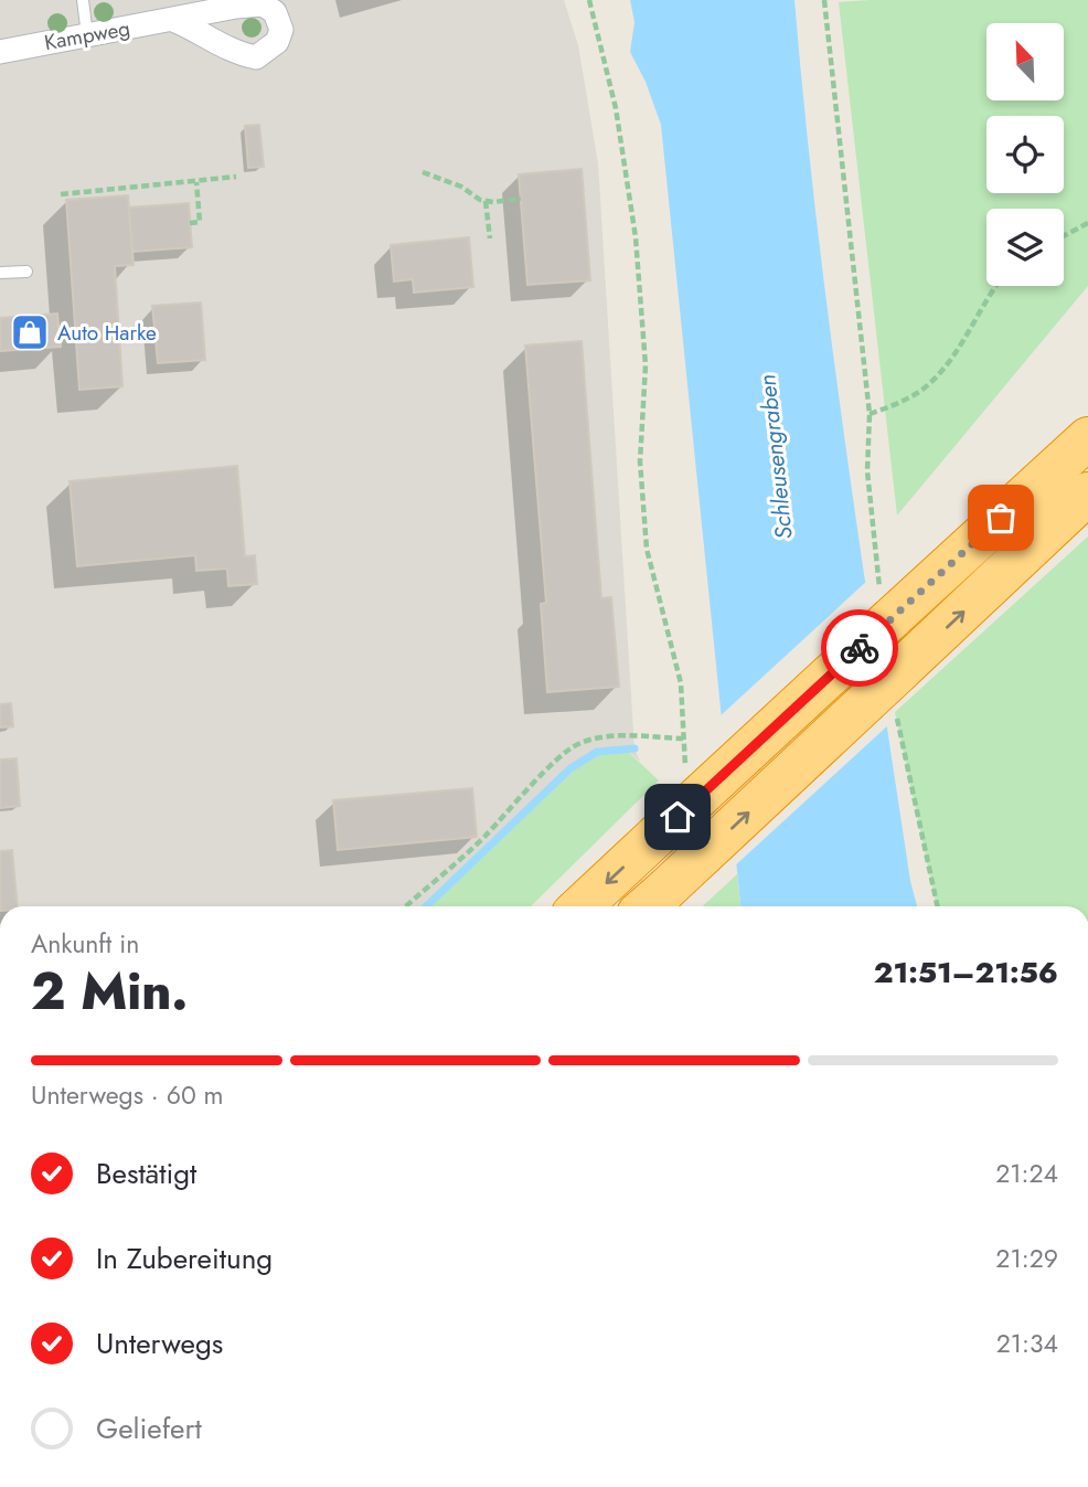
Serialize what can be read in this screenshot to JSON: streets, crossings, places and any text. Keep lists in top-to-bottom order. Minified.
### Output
{"streets":{"street":["Kampweg"]},"water":["Schleusengraben"],"places":{"shop":["Auto Harke"]},"north":"top left","page":{"heading":["2 Min.","Ankunft in","21:51–21:56"],"bar":"Unterwegs · 60 m","list":[["Bestätigt","21:24"],["In Zubereitung","21:29"],["Unterwegs","21:34"],"Geliefert"]}}
